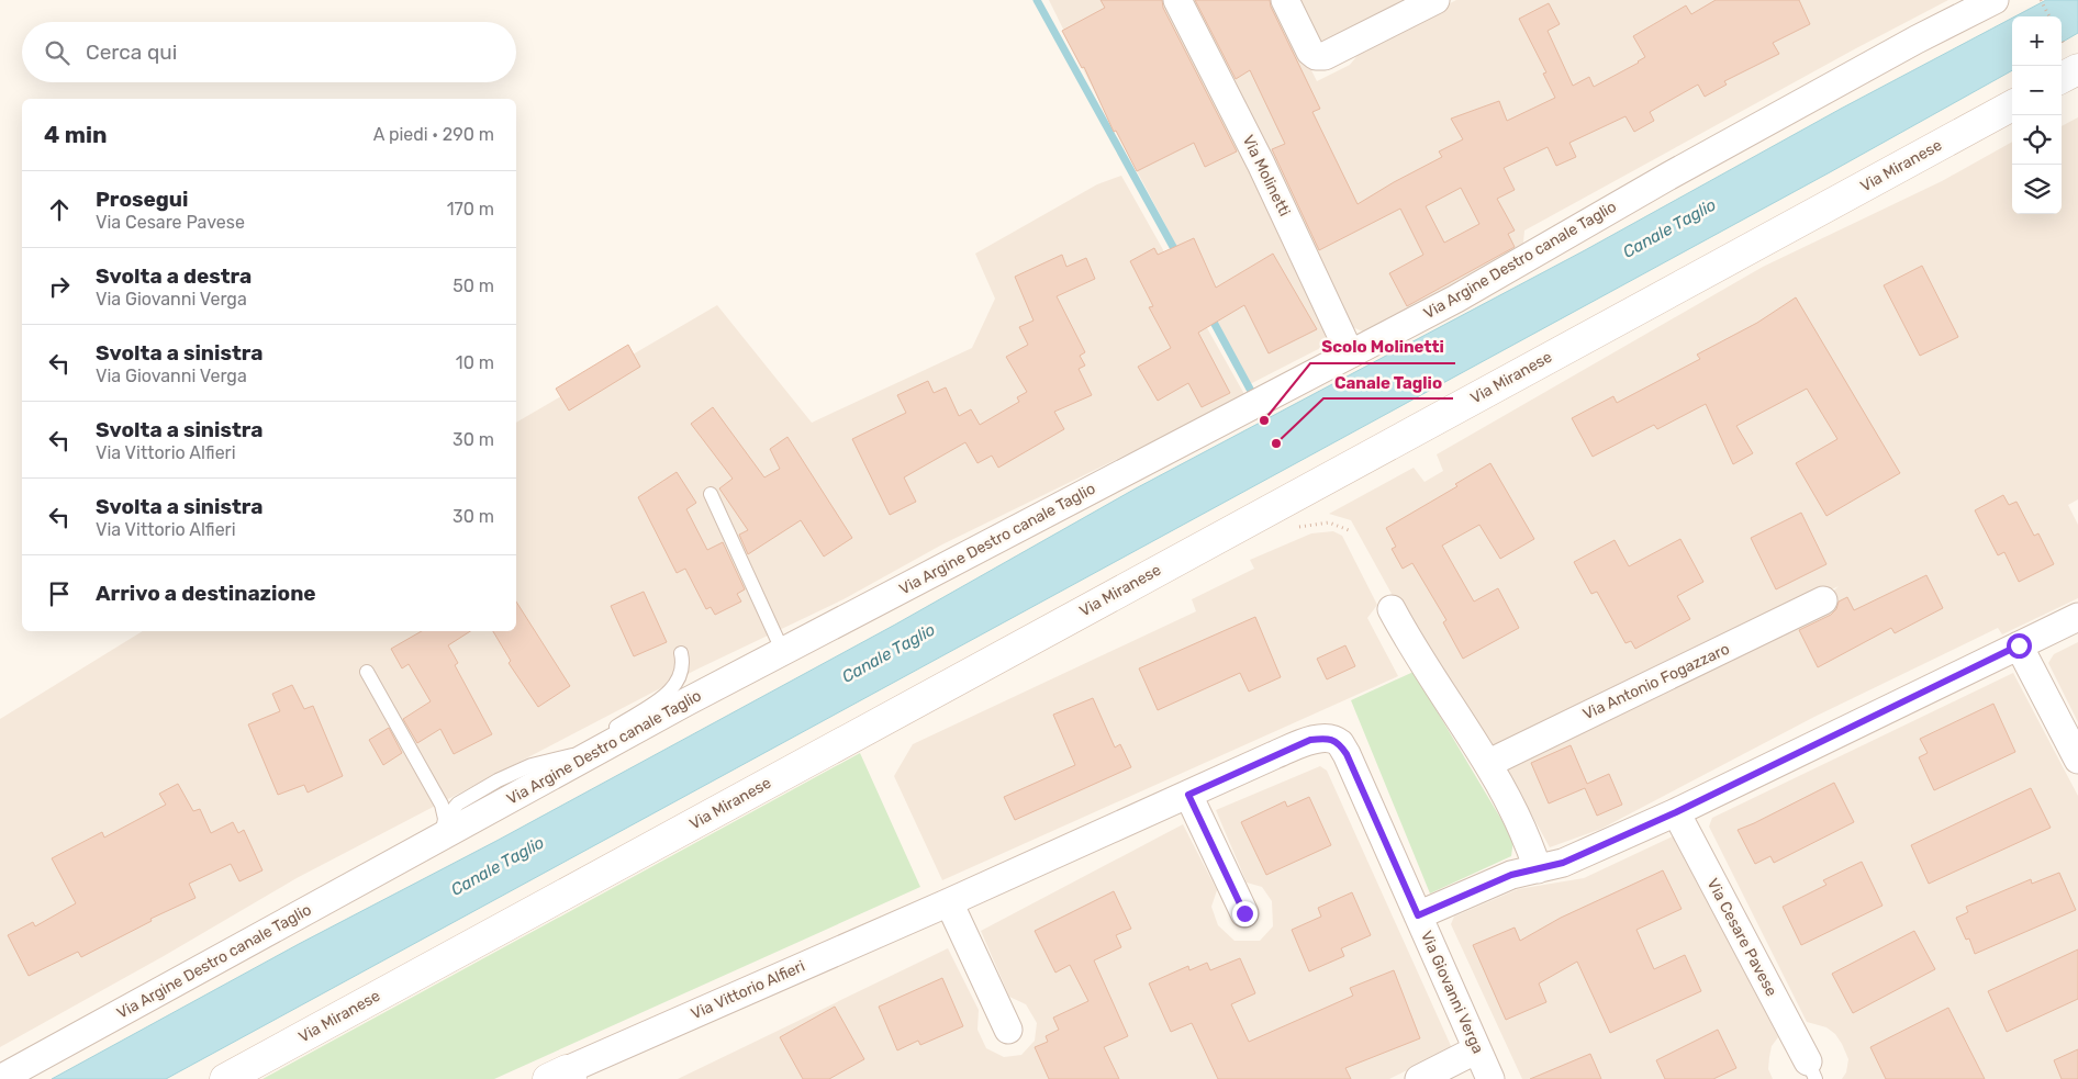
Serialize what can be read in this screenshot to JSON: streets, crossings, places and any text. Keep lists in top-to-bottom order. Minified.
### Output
{"streets":{"main road":["Via Miranese"],"street":["Via Molinetti","Via Argine Destro canale Taglio","Via Antonio Fogazzaro","Via Cesare Pavese","Via Vittorio Alfieri","Via Giovanni Verga"]},"crossings":[["Via Molinetti","Via Argine Destro canale Taglio"],["Via Vittorio Alfieri","Via Giovanni Verga"]],"water":["Canale Taglio"],"places":["Scolo Molinetti","Canale Taglio"],"page":{"map_buttons":["+","−"],"search":"Cerca qui","heading":["4 min","A piedi · 290 m"],"list":[["Prosegui","Via Cesare Pavese","170 m"],["Svolta a destra","Via Giovanni Verga","50 m"],["Svolta a sinistra","Via Giovanni Verga","10 m"],["Svolta a sinistra","Via Vittorio Alfieri","30 m"],["Svolta a sinistra","Via Vittorio Alfieri","30 m"],"Arrivo a destinazione"]}}
